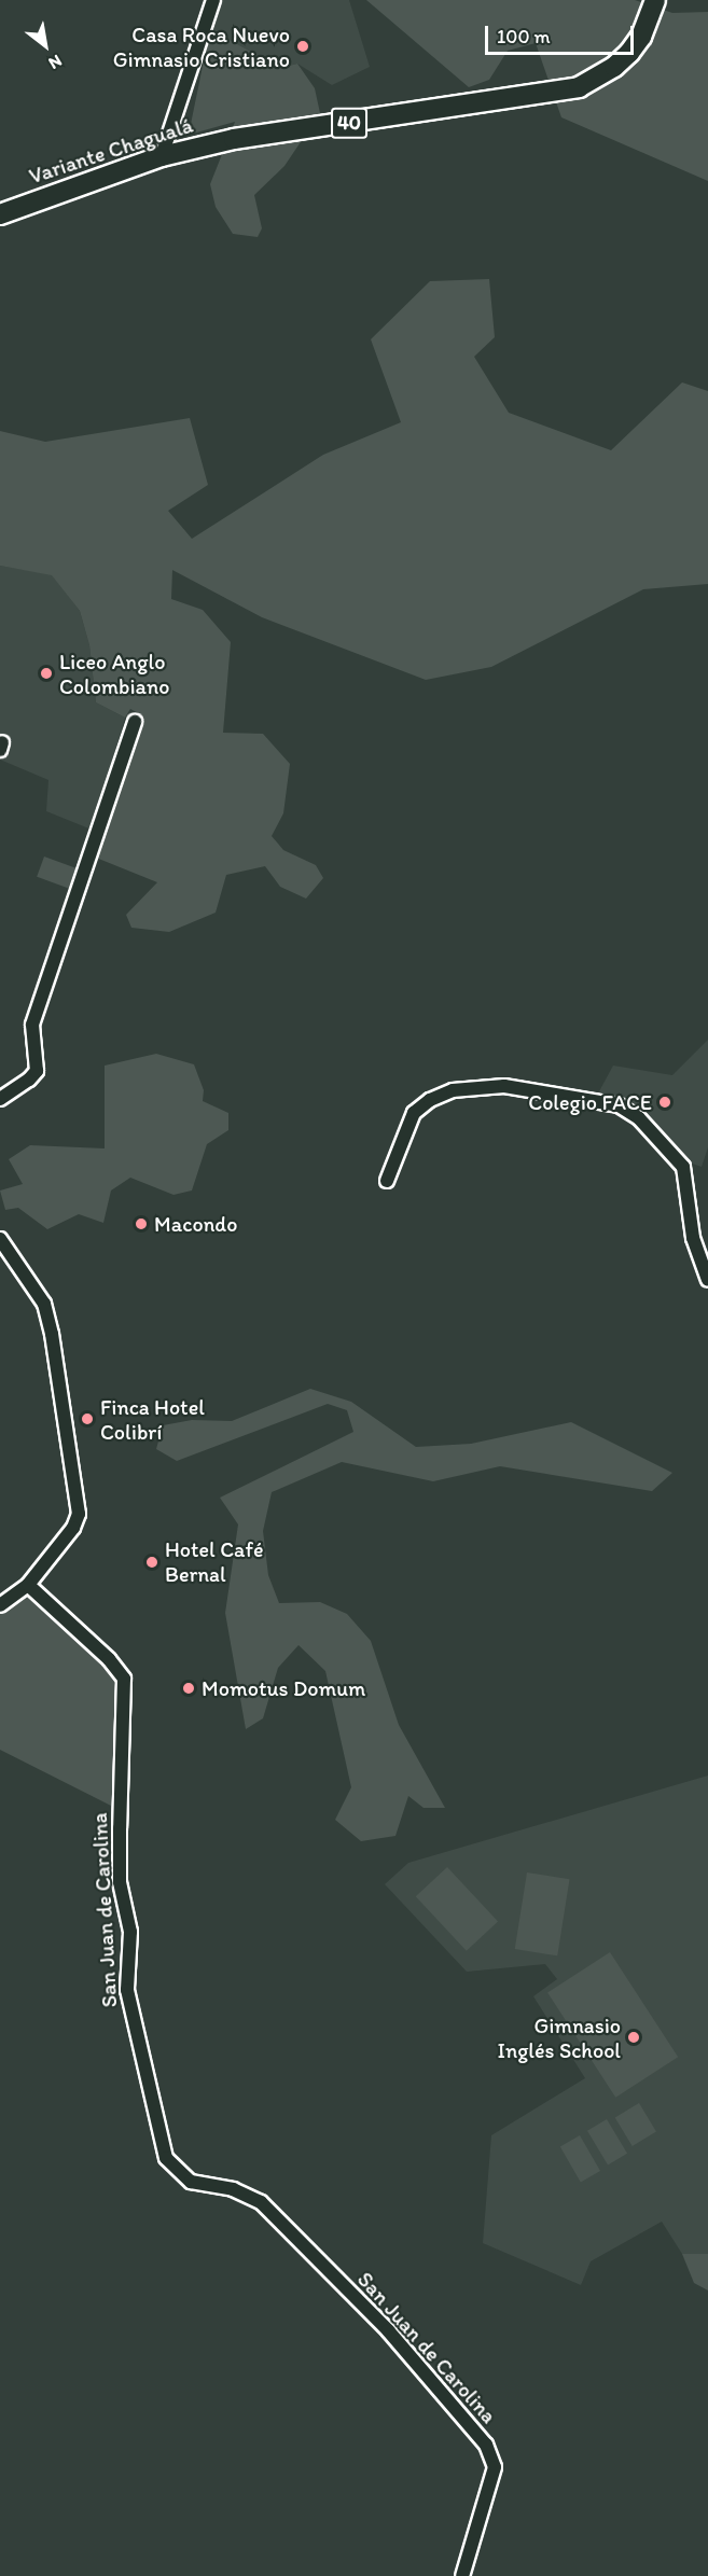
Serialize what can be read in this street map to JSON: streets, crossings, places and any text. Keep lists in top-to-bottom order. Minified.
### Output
{"streets":{"highway":["40","Variante Chagualá"],"street":["San Juan de Carolina"]},"places":["Casa Roca Nuevo Gimnasio Cristiano","Liceo Anglo Colombiano","Colegio FACE","Macondo","Finca Hotel Colibrí","Hotel Café Bernal","Momotus Domum","Gimnasio Inglés School"],"scale_bar":"100 m","north":"bottom right"}
